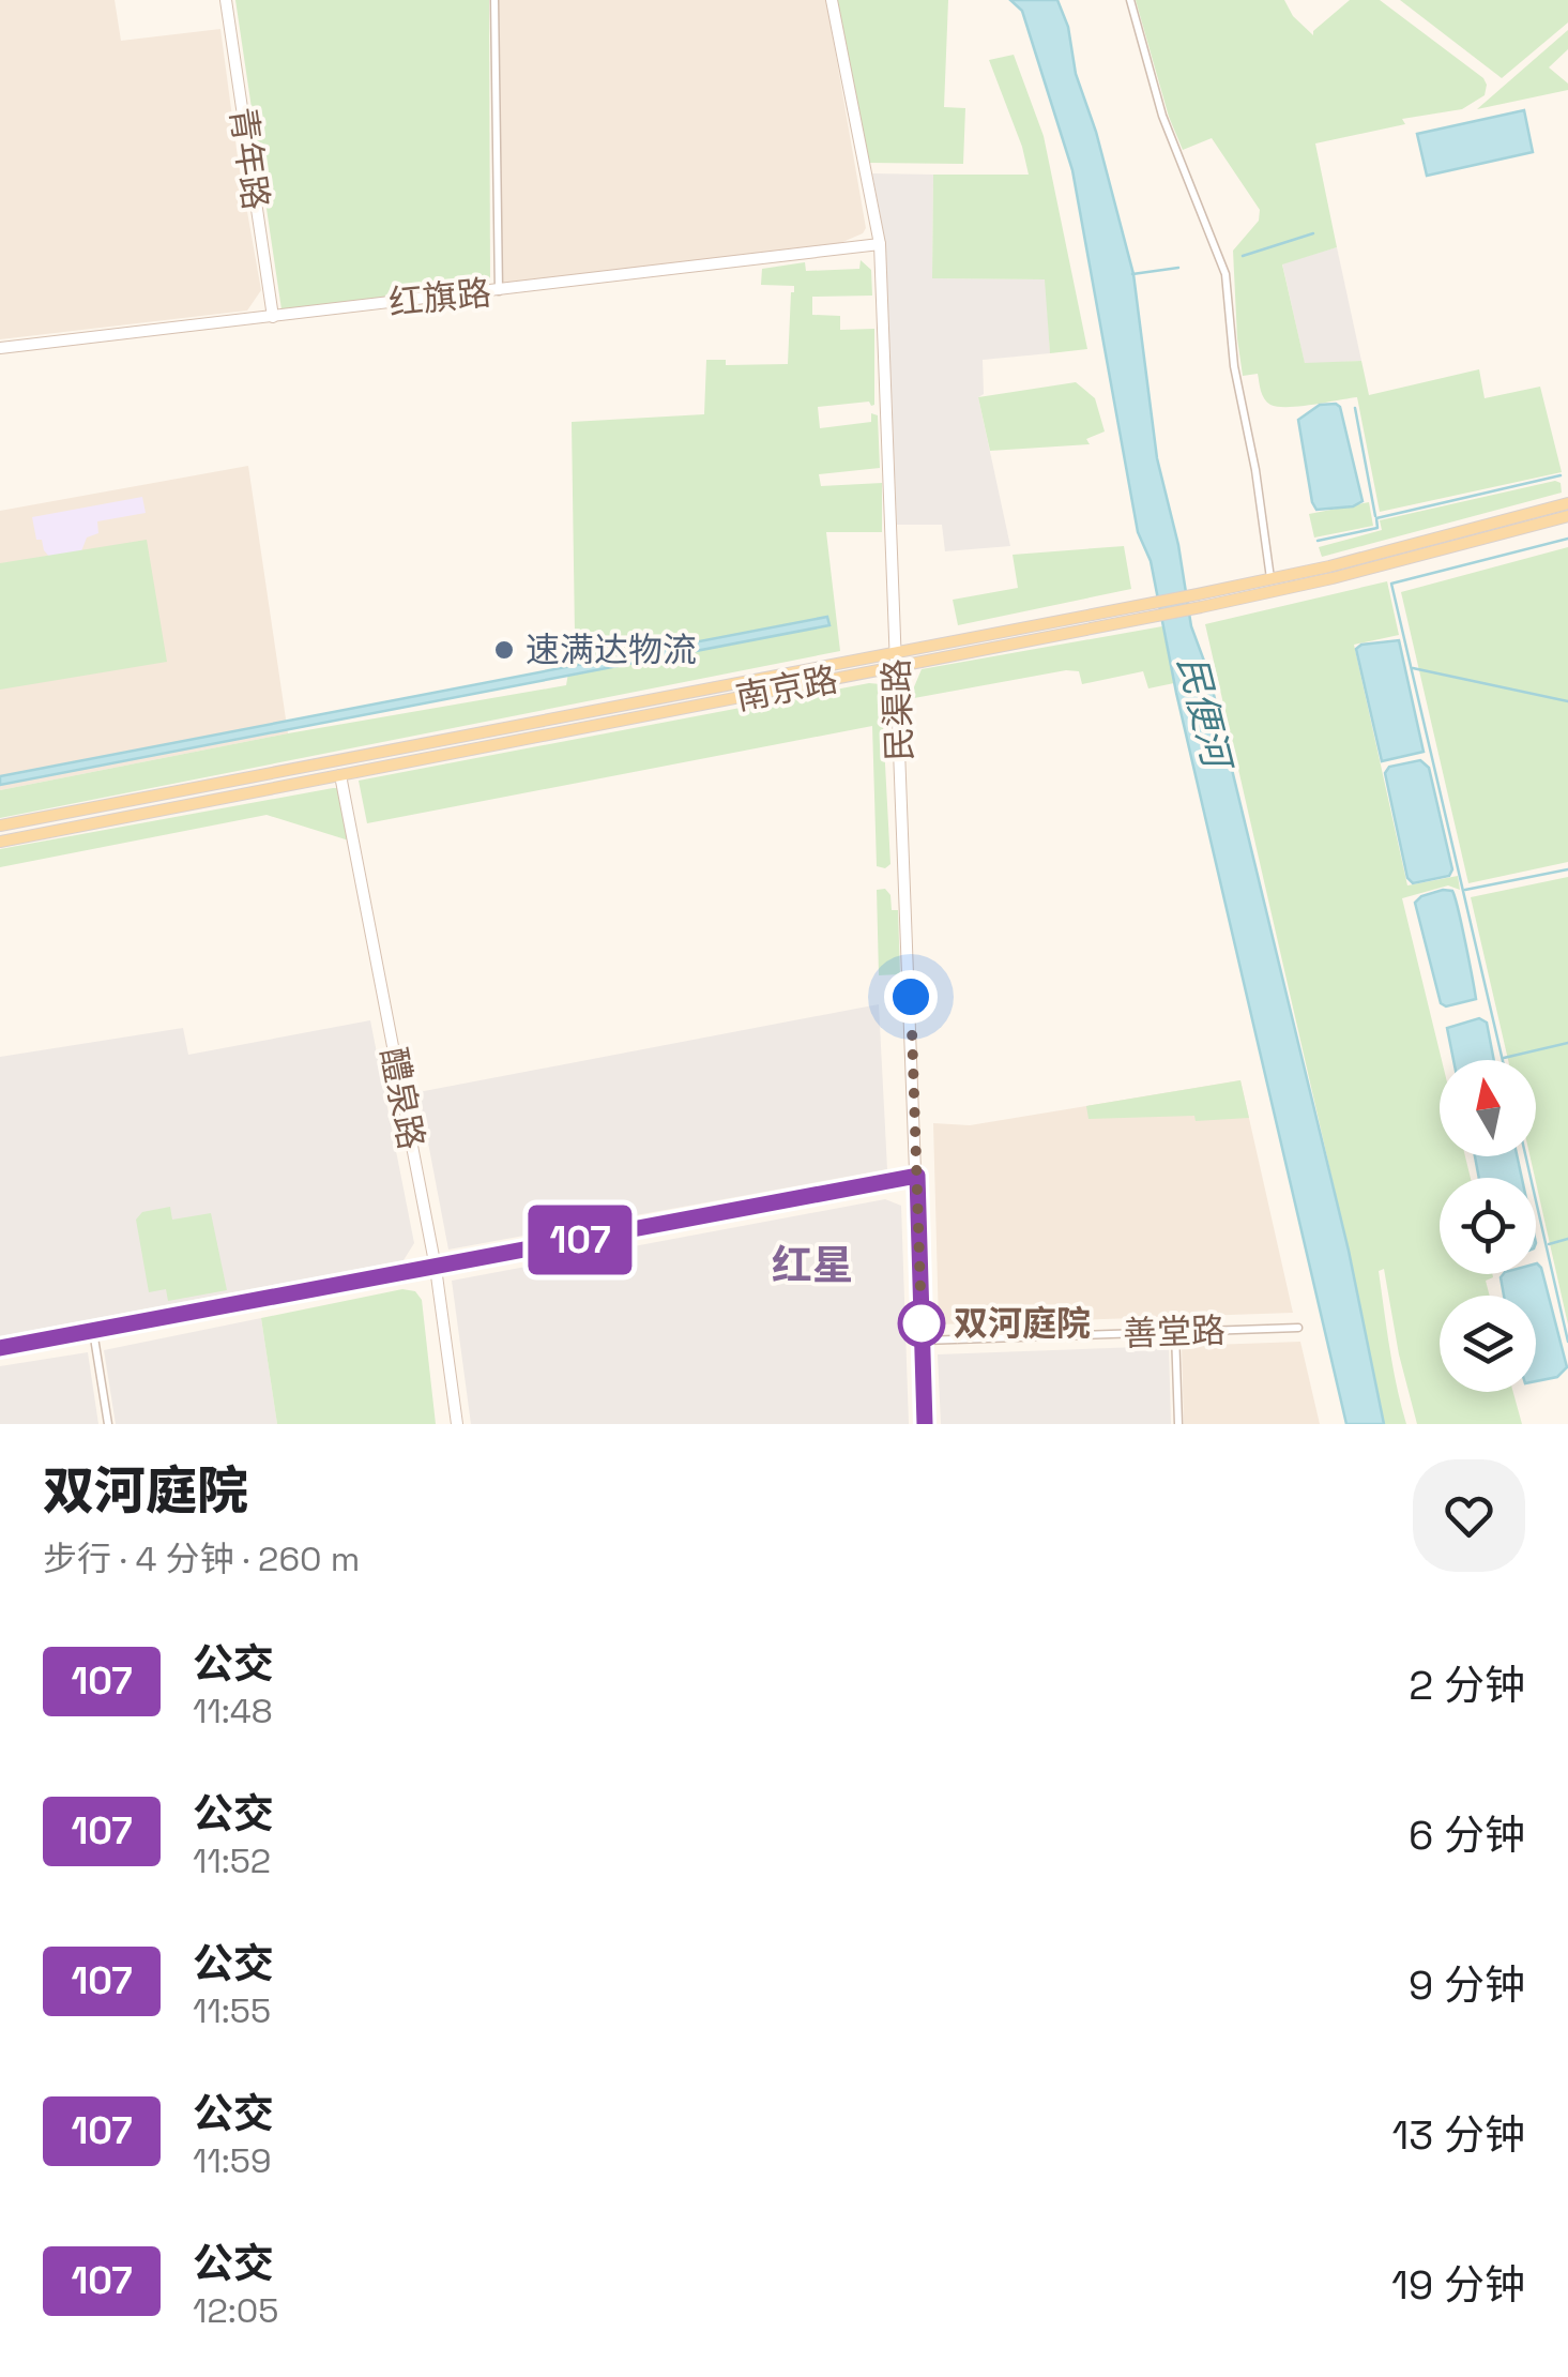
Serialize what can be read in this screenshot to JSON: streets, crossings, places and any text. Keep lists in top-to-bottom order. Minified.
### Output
{"streets":{"main road":["南京路"],"street":["青年路","红旗路","民渠路","醴泉路","善堂路"]},"crossings":[["青年路","红旗路"],["红旗路","民渠路"],["南京路","民渠路"],["南京路","醴泉路"],["民渠路","善堂路"]],"districts":["红星"],"water":["民便河"],"places":["速满达物流","双河庭院"],"lines":["bus line 107"],"north":"top","page":{"on_map":"107","heading":["双河庭院","步行 · 4 分钟 · 260 m"],"list":[{"mark":"107","name":"公交","note":"11:48","value":"2 分钟"},{"mark":"107","name":"公交","note":"11:52","value":"6 分钟"},{"mark":"107","name":"公交","note":"11:55","value":"9 分钟"},{"mark":"107","name":"公交","note":"11:59","value":"13 分钟"},{"mark":"107","name":"公交","note":"12:05","value":"19 分钟"}]}}
